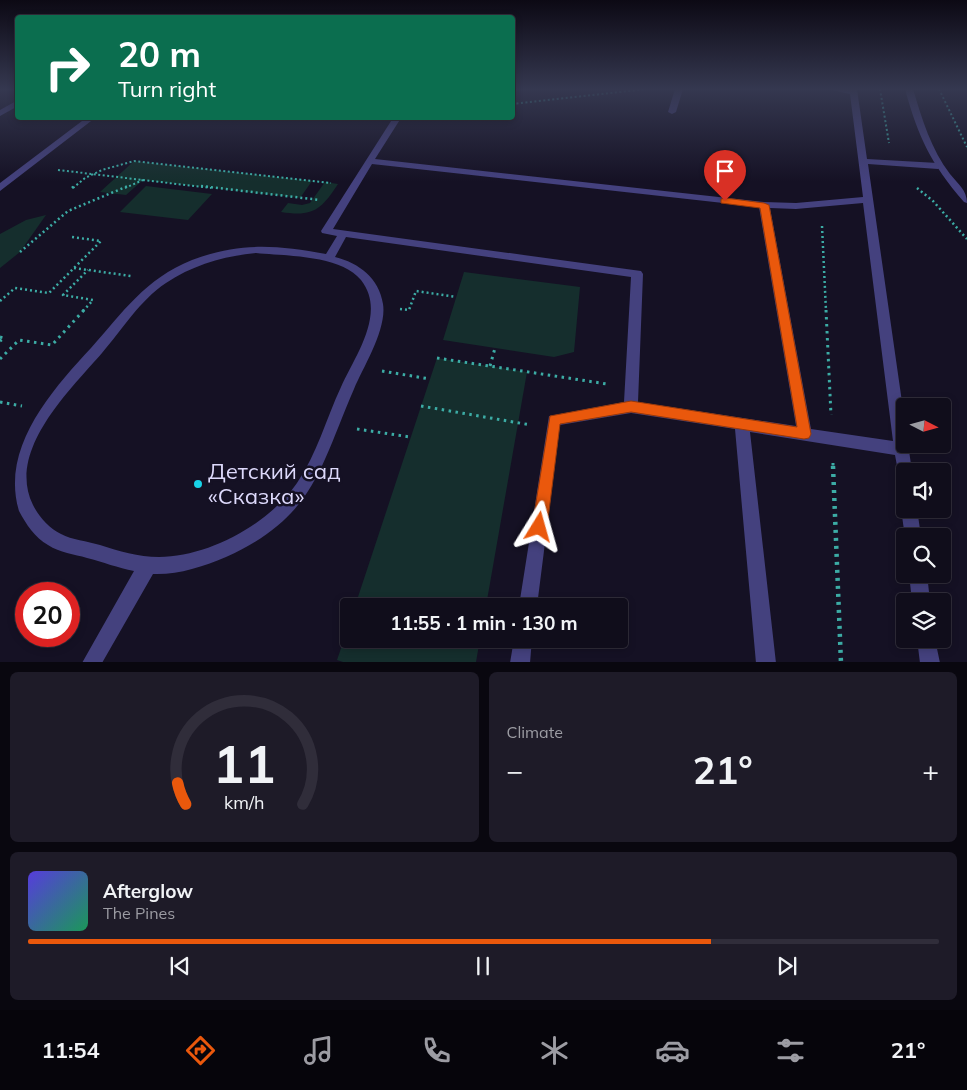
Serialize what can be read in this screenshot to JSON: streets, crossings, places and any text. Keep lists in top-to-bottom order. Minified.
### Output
{"places":["Детский сад «Сказка»"],"north":"right","page":{"turn":["20 m","Turn right"],"limit":"20","trip":"11:55 · 1 min · 130 m","tile":"Climate","heat":["−","21°","+"],"song":["Afterglow","The Pines"],"tabs":["11:54","21°"],"gauge":["11","km/h"]}}
